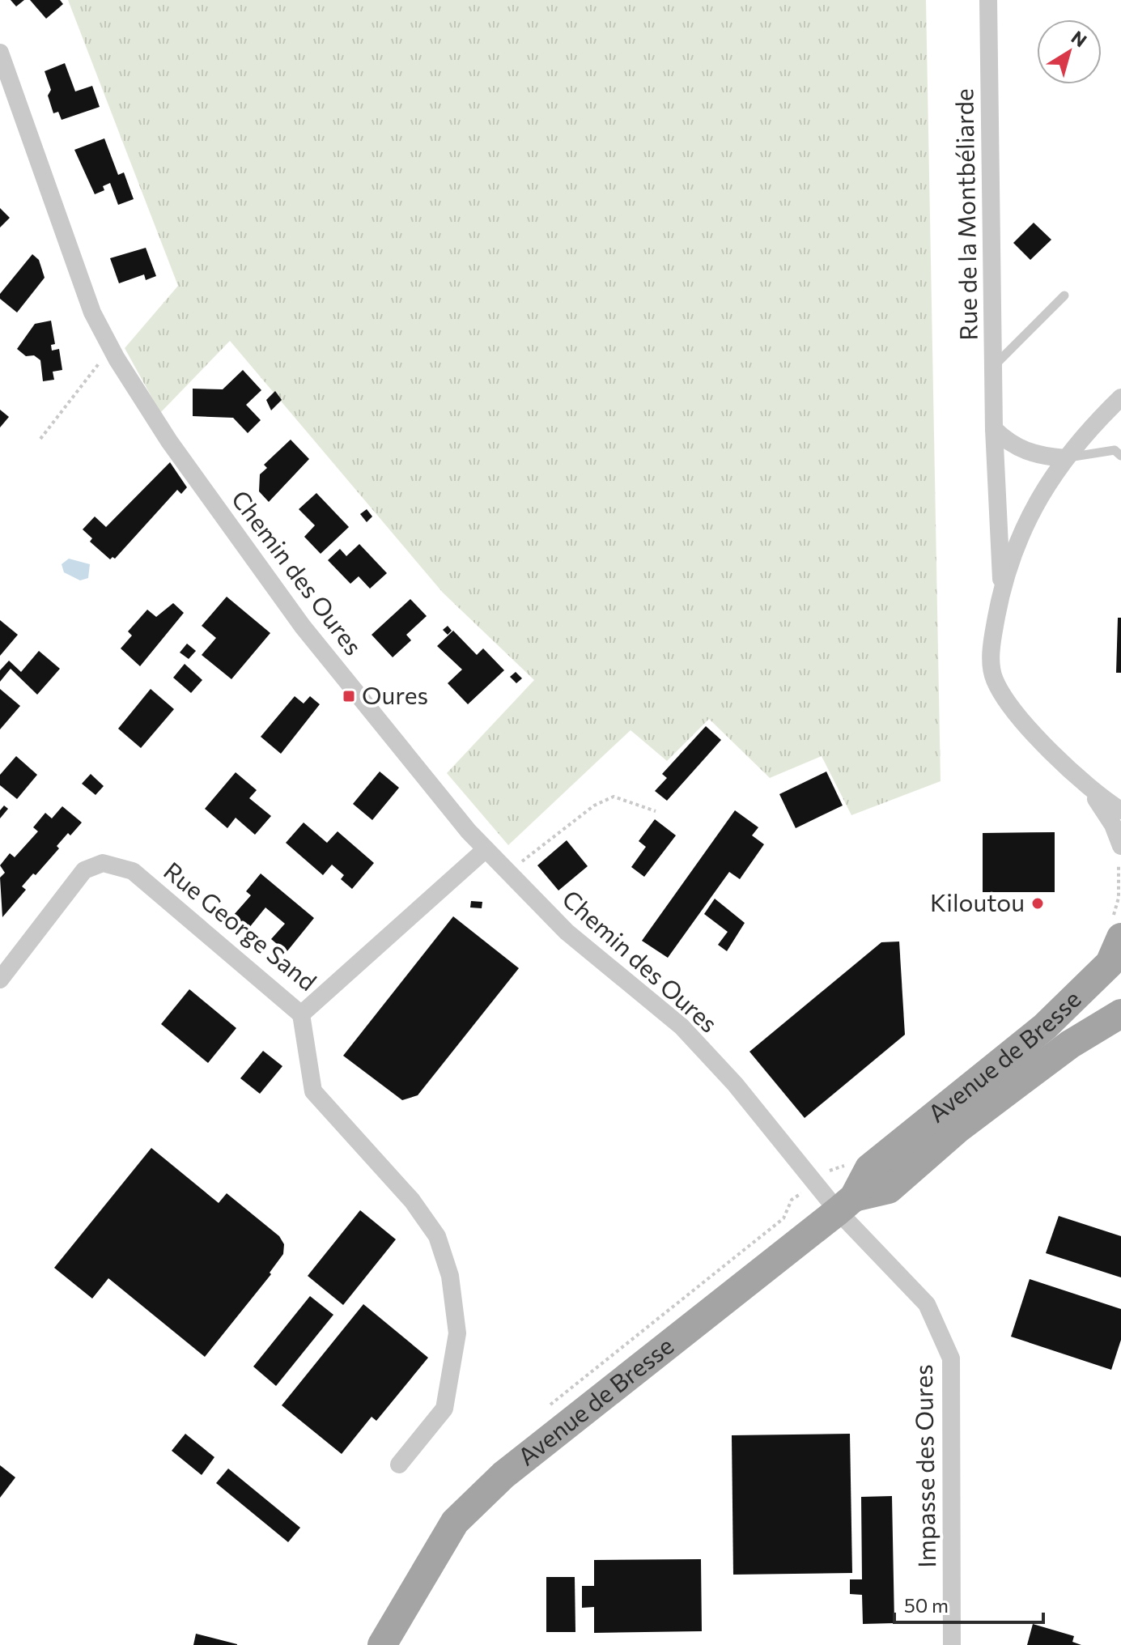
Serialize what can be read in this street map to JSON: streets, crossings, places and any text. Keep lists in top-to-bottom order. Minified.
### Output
{"streets":{"main road":["Avenue de Bresse"],"street":["Rue de la Montbéliarde","Chemin des Oures","Rue George Sand","Impasse des Oures"]},"crossings":[["Chemin des Oures","Rue George Sand"],["Chemin des Oures","Avenue de Bresse"],["Chemin des Oures","Impasse des Oures"],["Avenue de Bresse","Impasse des Oures"]],"places":{"transit":["Oures"],"other":["Kiloutou"]},"scale_bar":"50 m","north":"top right"}
